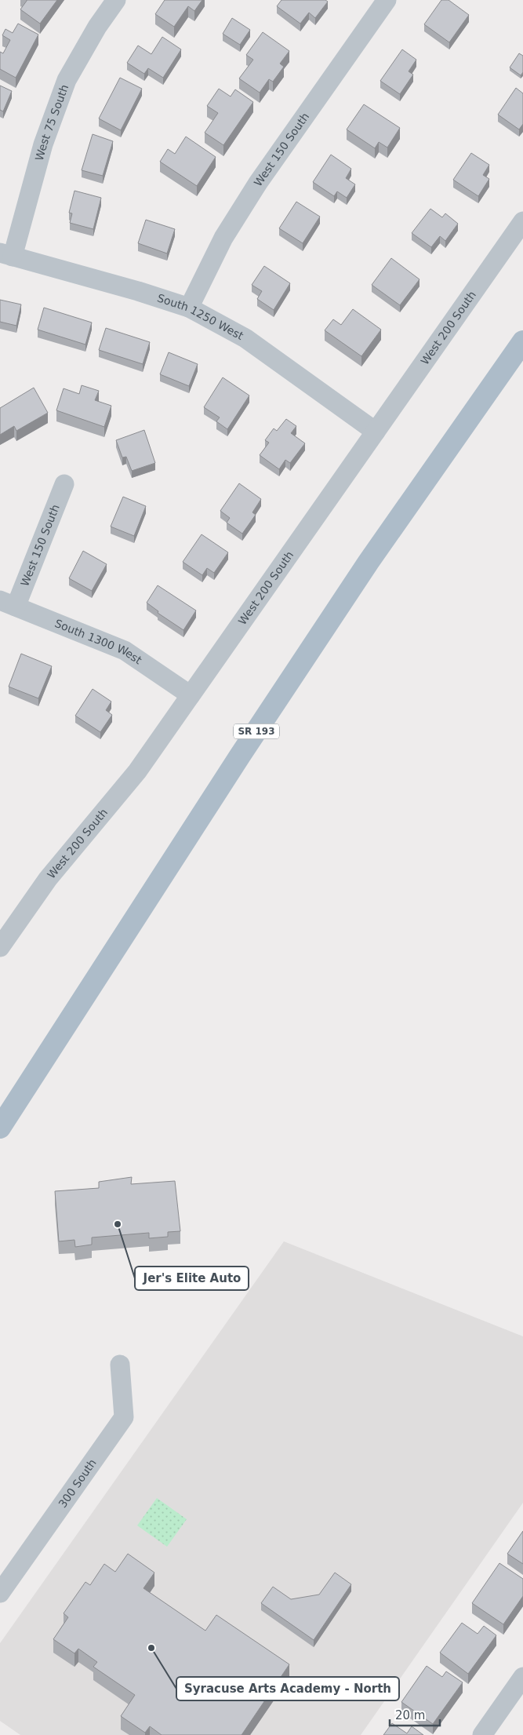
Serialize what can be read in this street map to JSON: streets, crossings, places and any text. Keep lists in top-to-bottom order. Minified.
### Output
{"streets":{"main road":["SR 193"],"street":["West 75 South","West 150 South","South 1250 West","West 200 South","South 1300 West","300 South"]},"crossings":[["West 75 South","South 1250 West"],["West 150 South","South 1250 West"],["West 150 South","South 1300 West"],["South 1250 West","West 200 South"],["West 200 South","South 1300 West"]],"places":["Jer's Elite Auto","Syracuse Arts Academy - North"],"scale_bar":"20 m"}
